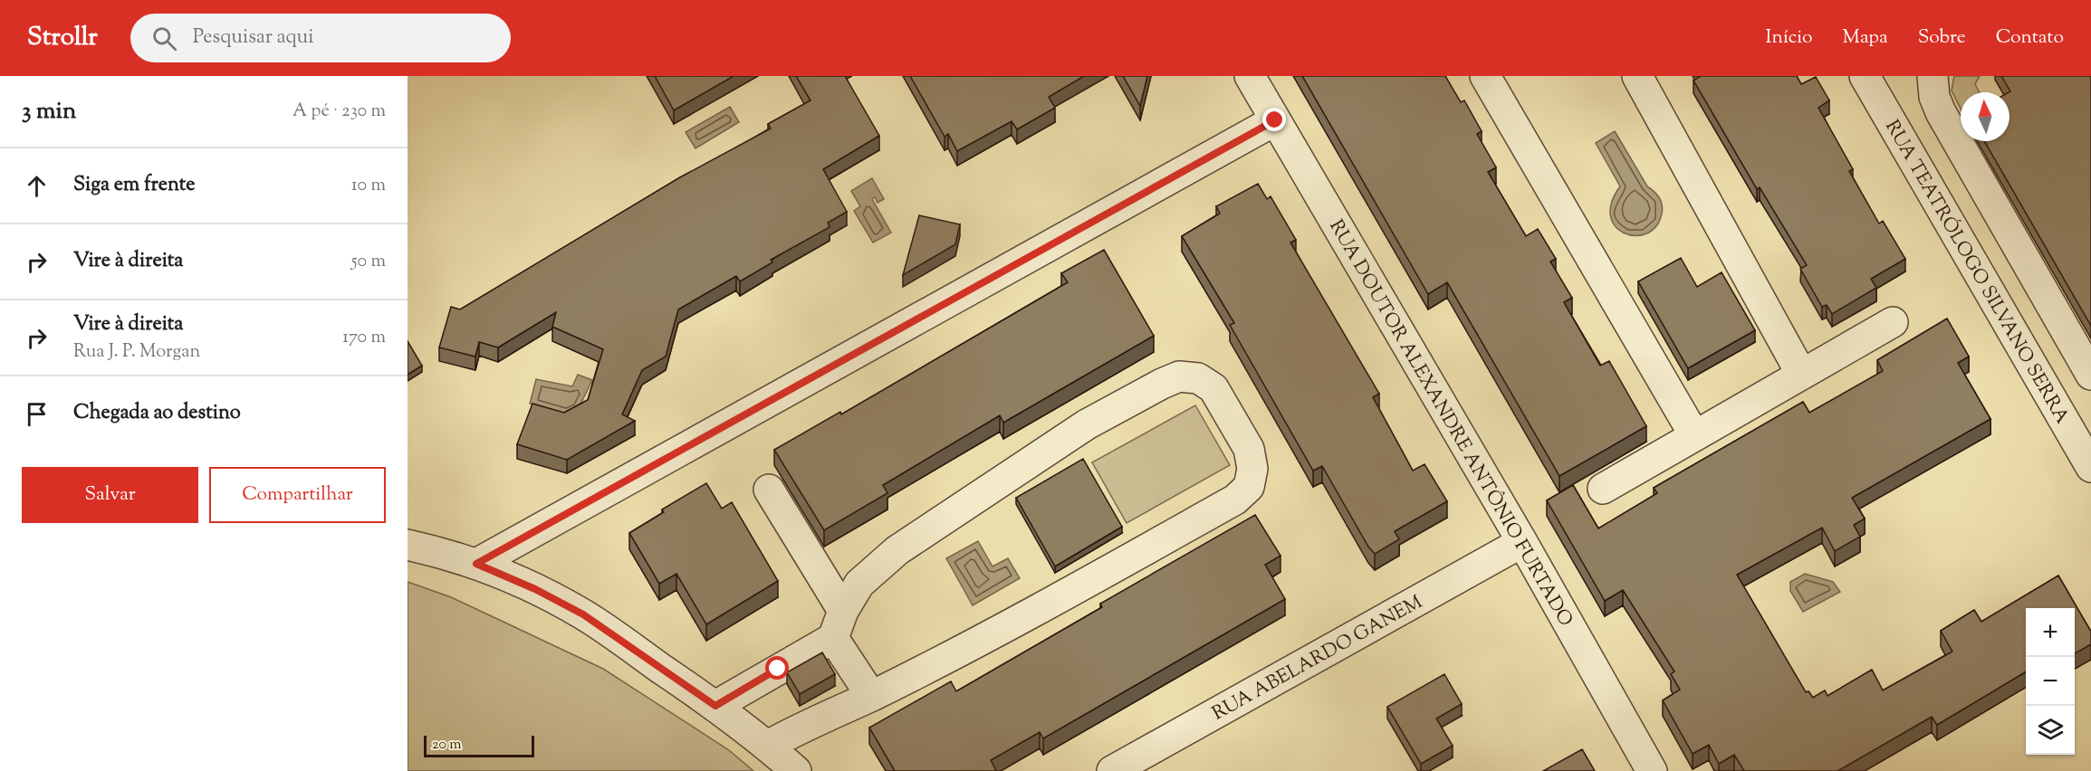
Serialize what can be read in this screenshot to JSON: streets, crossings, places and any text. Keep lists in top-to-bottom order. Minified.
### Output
{"streets":{"street":["RUA TEATRÓLOGO SILVANO SERRA","RUA DOUTOR ALEXANDRE ANTÔNIO FURTADO","RUA ABELARDO GANEM"]},"crossings":[["RUA DOUTOR ALEXANDRE ANTÔNIO FURTADO","RUA ABELARDO GANEM"]],"scale_bar":"20 m","north":"top","page":{"header":"Strollr","search":"Pesquisar aqui","nav":["Início","Mapa","Sobre","Contato"],"heading":["3 min","A pé · 230 m"],"list":[["Siga em frente","10 m"],["Vire à direita","50 m"],["Vire à direita","Rua J. P. Morgan","170 m"],"Chegada ao destino"],"buttons":["Salvar","Compartilhar"],"map_buttons":["+","−"],"scale":"20 m"}}
